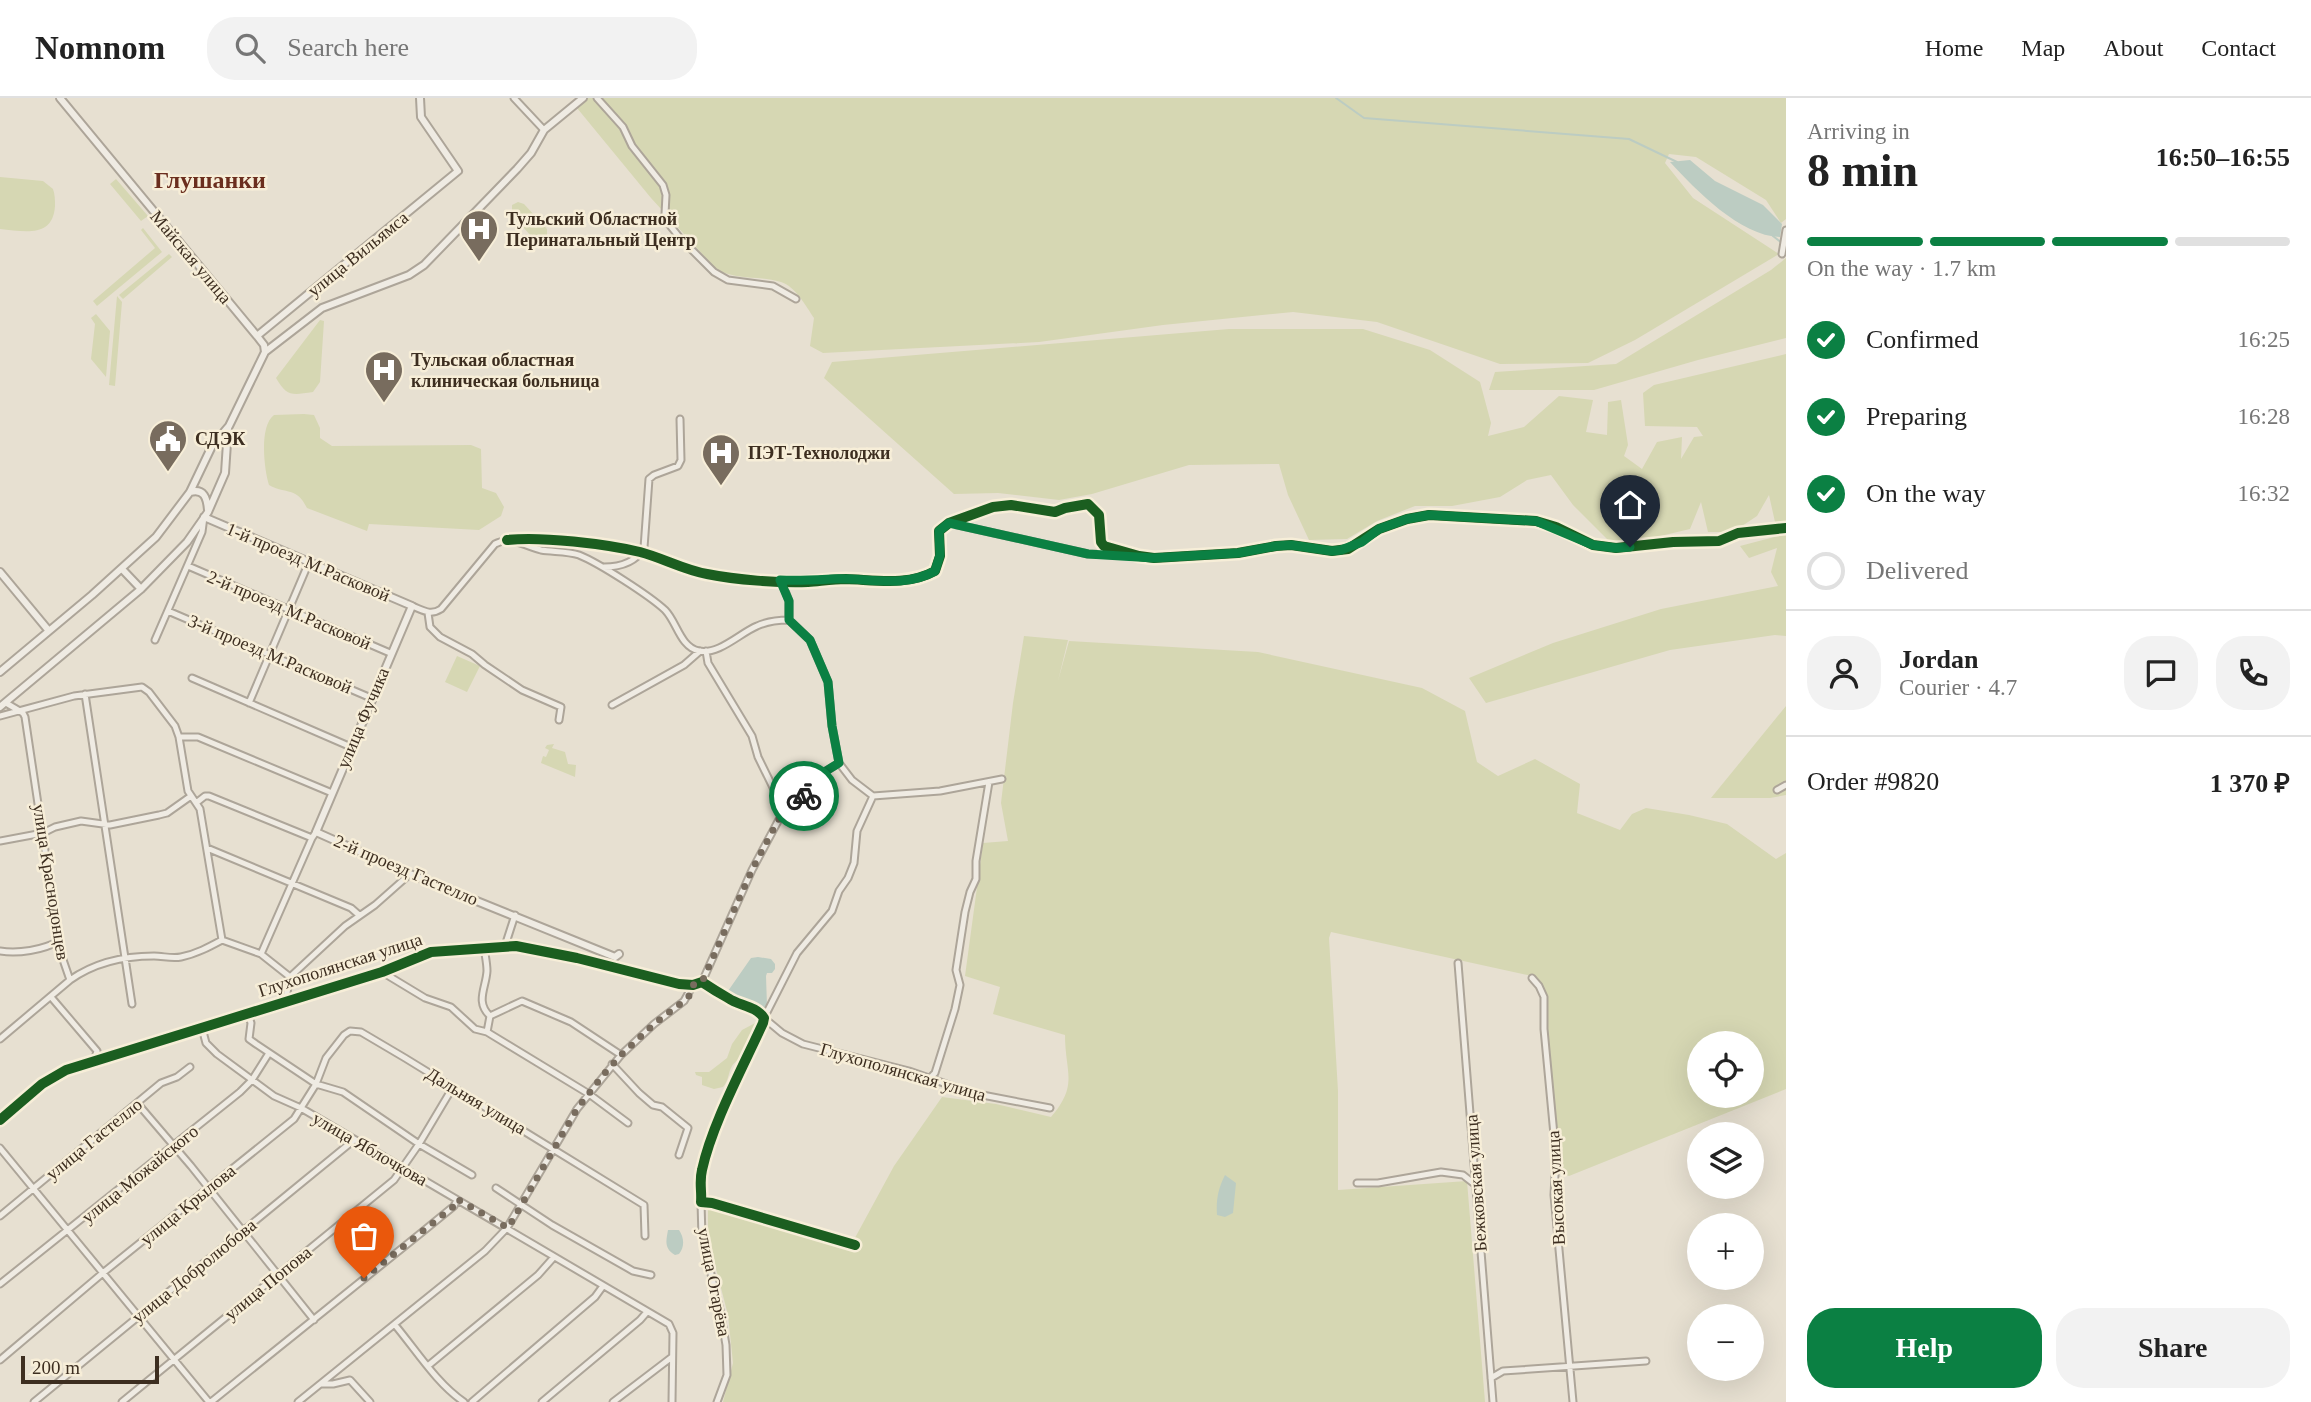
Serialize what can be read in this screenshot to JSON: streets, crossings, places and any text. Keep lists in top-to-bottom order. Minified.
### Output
{"streets":{"street":["улица Вильямса","Майская улица","1-й проезд М.Расковой","2-й проезд М.Расковой","3-й проезд М.Расковой","улица Фучика","2-й проезд Гастелло","улица Краснодонцев","Глухополянская улица","Дальняя улица","улица Гастелло","улица Яблочкова","улица Можайского","Бежковская улица","Высокая улица","улица Крылова","улица Добролюбова","улица Огарёва","улица Попова"]},"crossings":[["улица Вильямса","Майская улица"],["1-й проезд М.Расковой","улица Фучика"],["2-й проезд М.Расковой","улица Фучика"],["3-й проезд М.Расковой","улица Фучика"],["улица Фучика","2-й проезд Гастелло"],["Глухополянская улица","улица Яблочкова"],["Глухополянская улица","улица Огарёва"],["Дальняя улица","улица Крылова"],["Дальняя улица","улица Попова"],["улица Яблочкова","улица Можайского"],["улица Яблочкова","улица Крылова"],["улица Яблочкова","улица Добролюбова"],["улица Яблочкова","улица Попова"]],"districts":["Глушанки"],"places":{"hospital":["Тульский Областной Перинатальный Центр","Тульская областная клиническая больница","ПЭТ-Технолоджи"],"public building":["СДЭК"]},"scale_bar":"200 m","page":{"header":"Nomnom","search":"Search here","nav":["Home","Map","About","Contact"],"heading":["8 min","Arriving in","16:50–16:55"],"panel":["Jordan","Courier · 4.7","Order #9820","1 370 ₽"],"bar":"On the way · 1.7 km","list":[["Confirmed","16:25"],["Preparing","16:28"],["On the way","16:32"],"Delivered"],"map_buttons":["+","−"],"buttons":["Help","Share"],"scale":"200 m"}}
